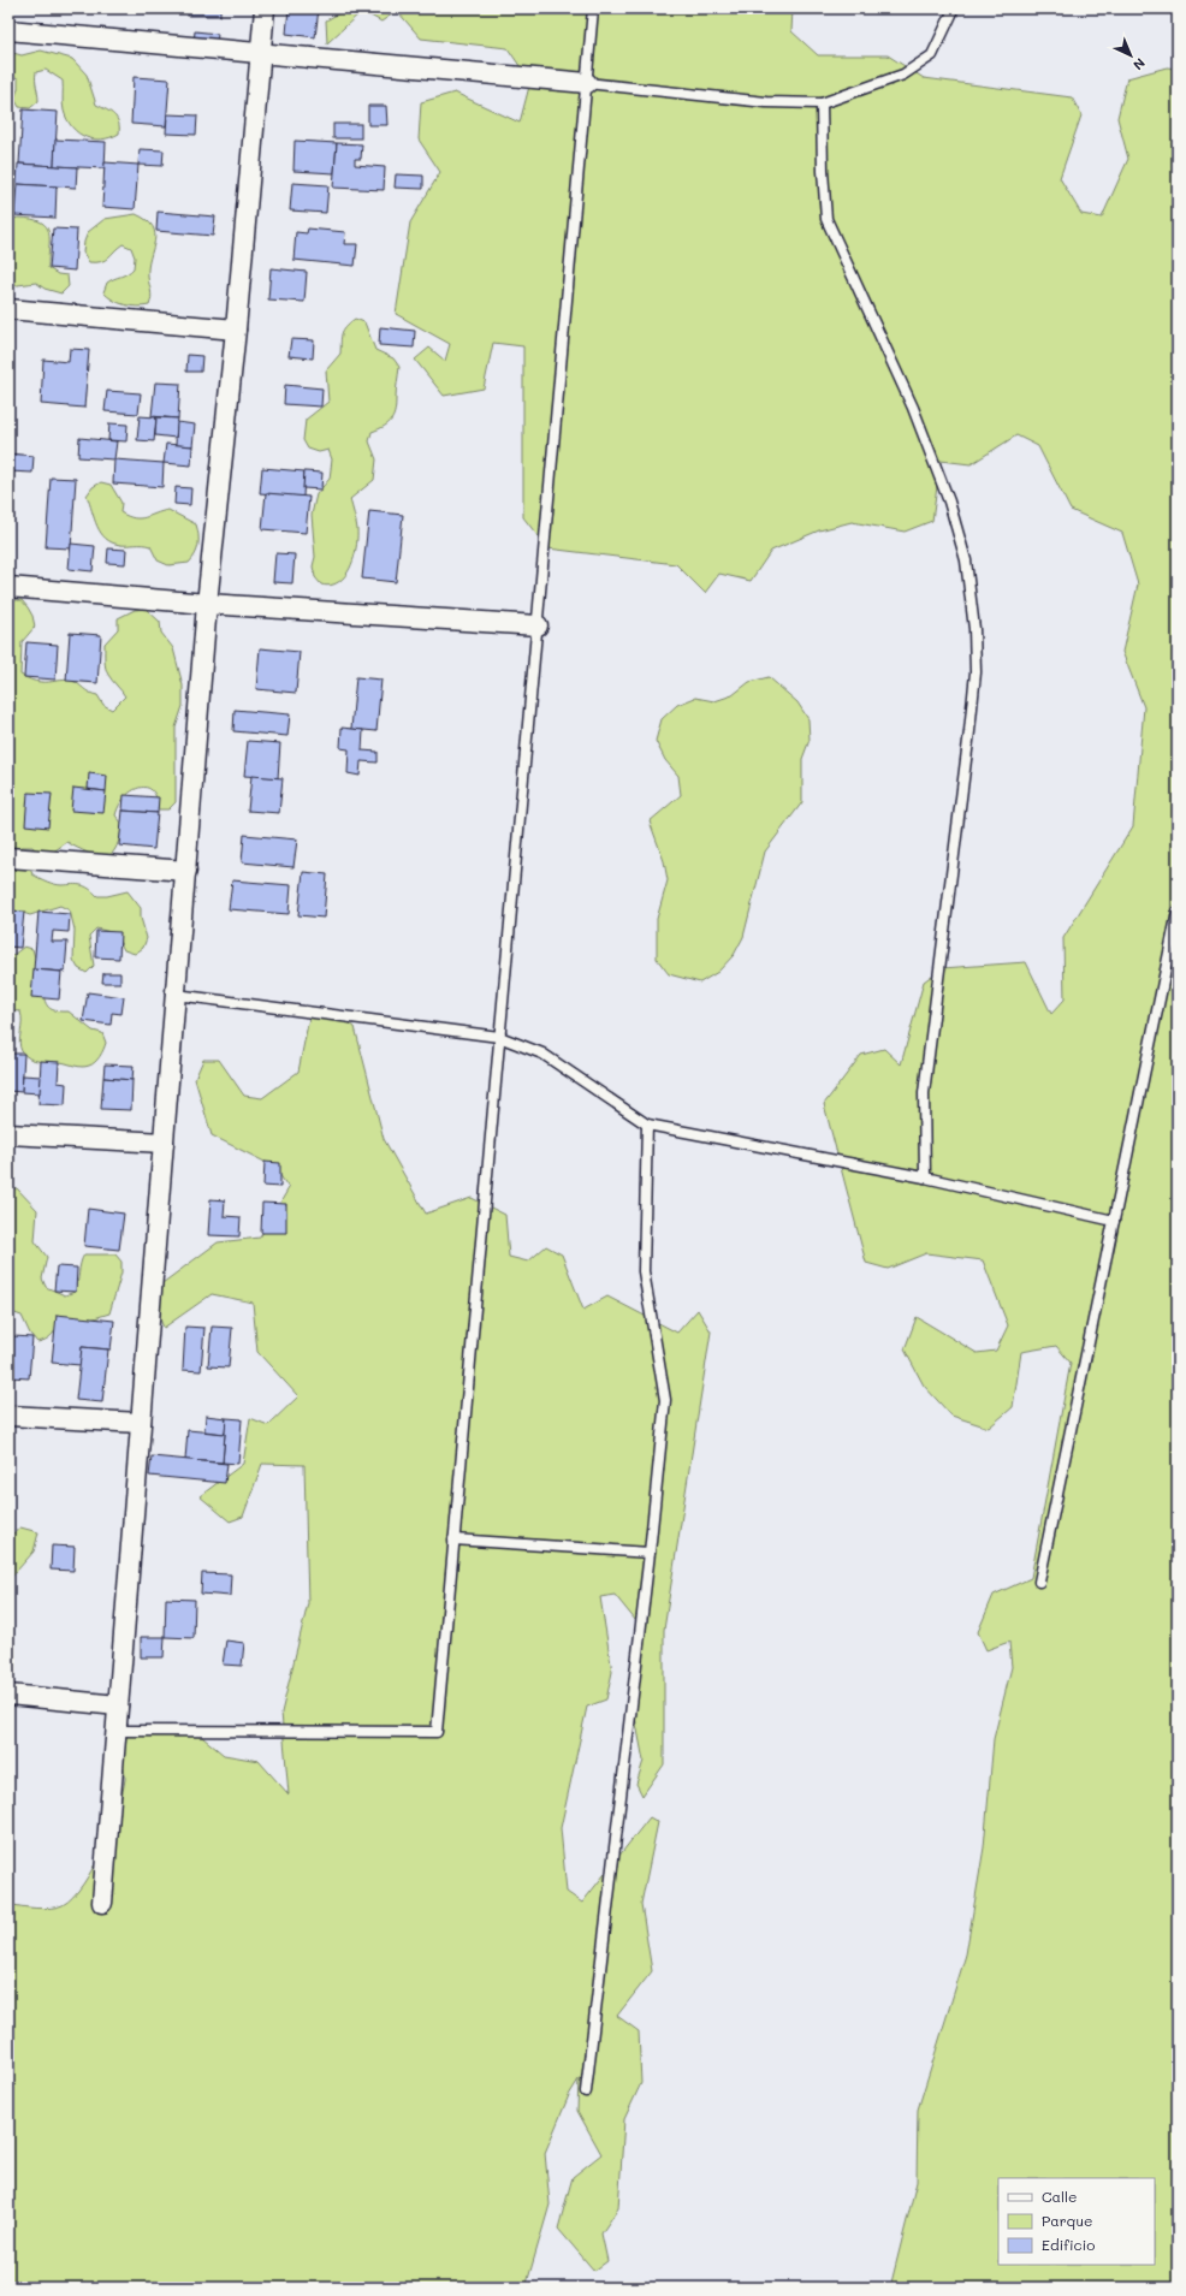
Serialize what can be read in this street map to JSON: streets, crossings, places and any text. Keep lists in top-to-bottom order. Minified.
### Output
{"legend":["Calle","Parque","Edificio"],"north":"bottom right"}
